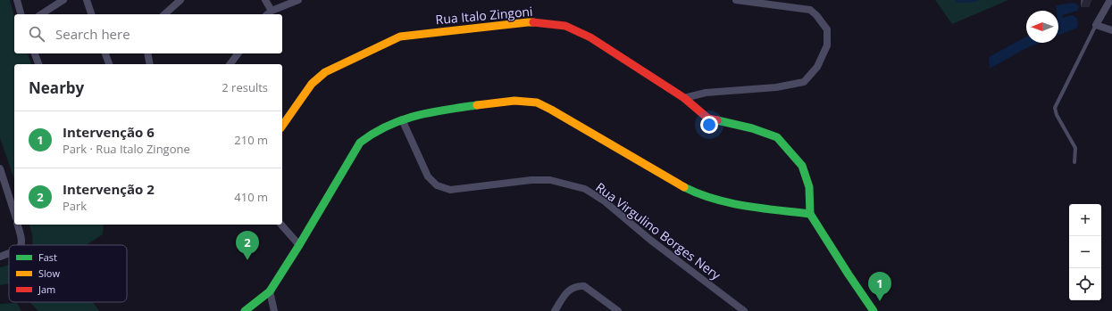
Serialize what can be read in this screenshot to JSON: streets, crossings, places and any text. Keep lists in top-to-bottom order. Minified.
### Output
{"streets":{"street":["Rua Italo Zingoni","Rua Virgulino Borges Nery"]},"legend":["Fast","Slow","Jam"],"north":"left","page":{"search":"Search here","heading":["Nearby","2 results"],"list":[{"mark":"1","name":"Intervenção 6","note":"Park · Rua Italo Zingone","value":"210 m"},{"mark":"2","name":"Intervenção 2","note":"Park","value":"410 m"}],"map_buttons":["+","−"],"pins":["2","1"]}}
